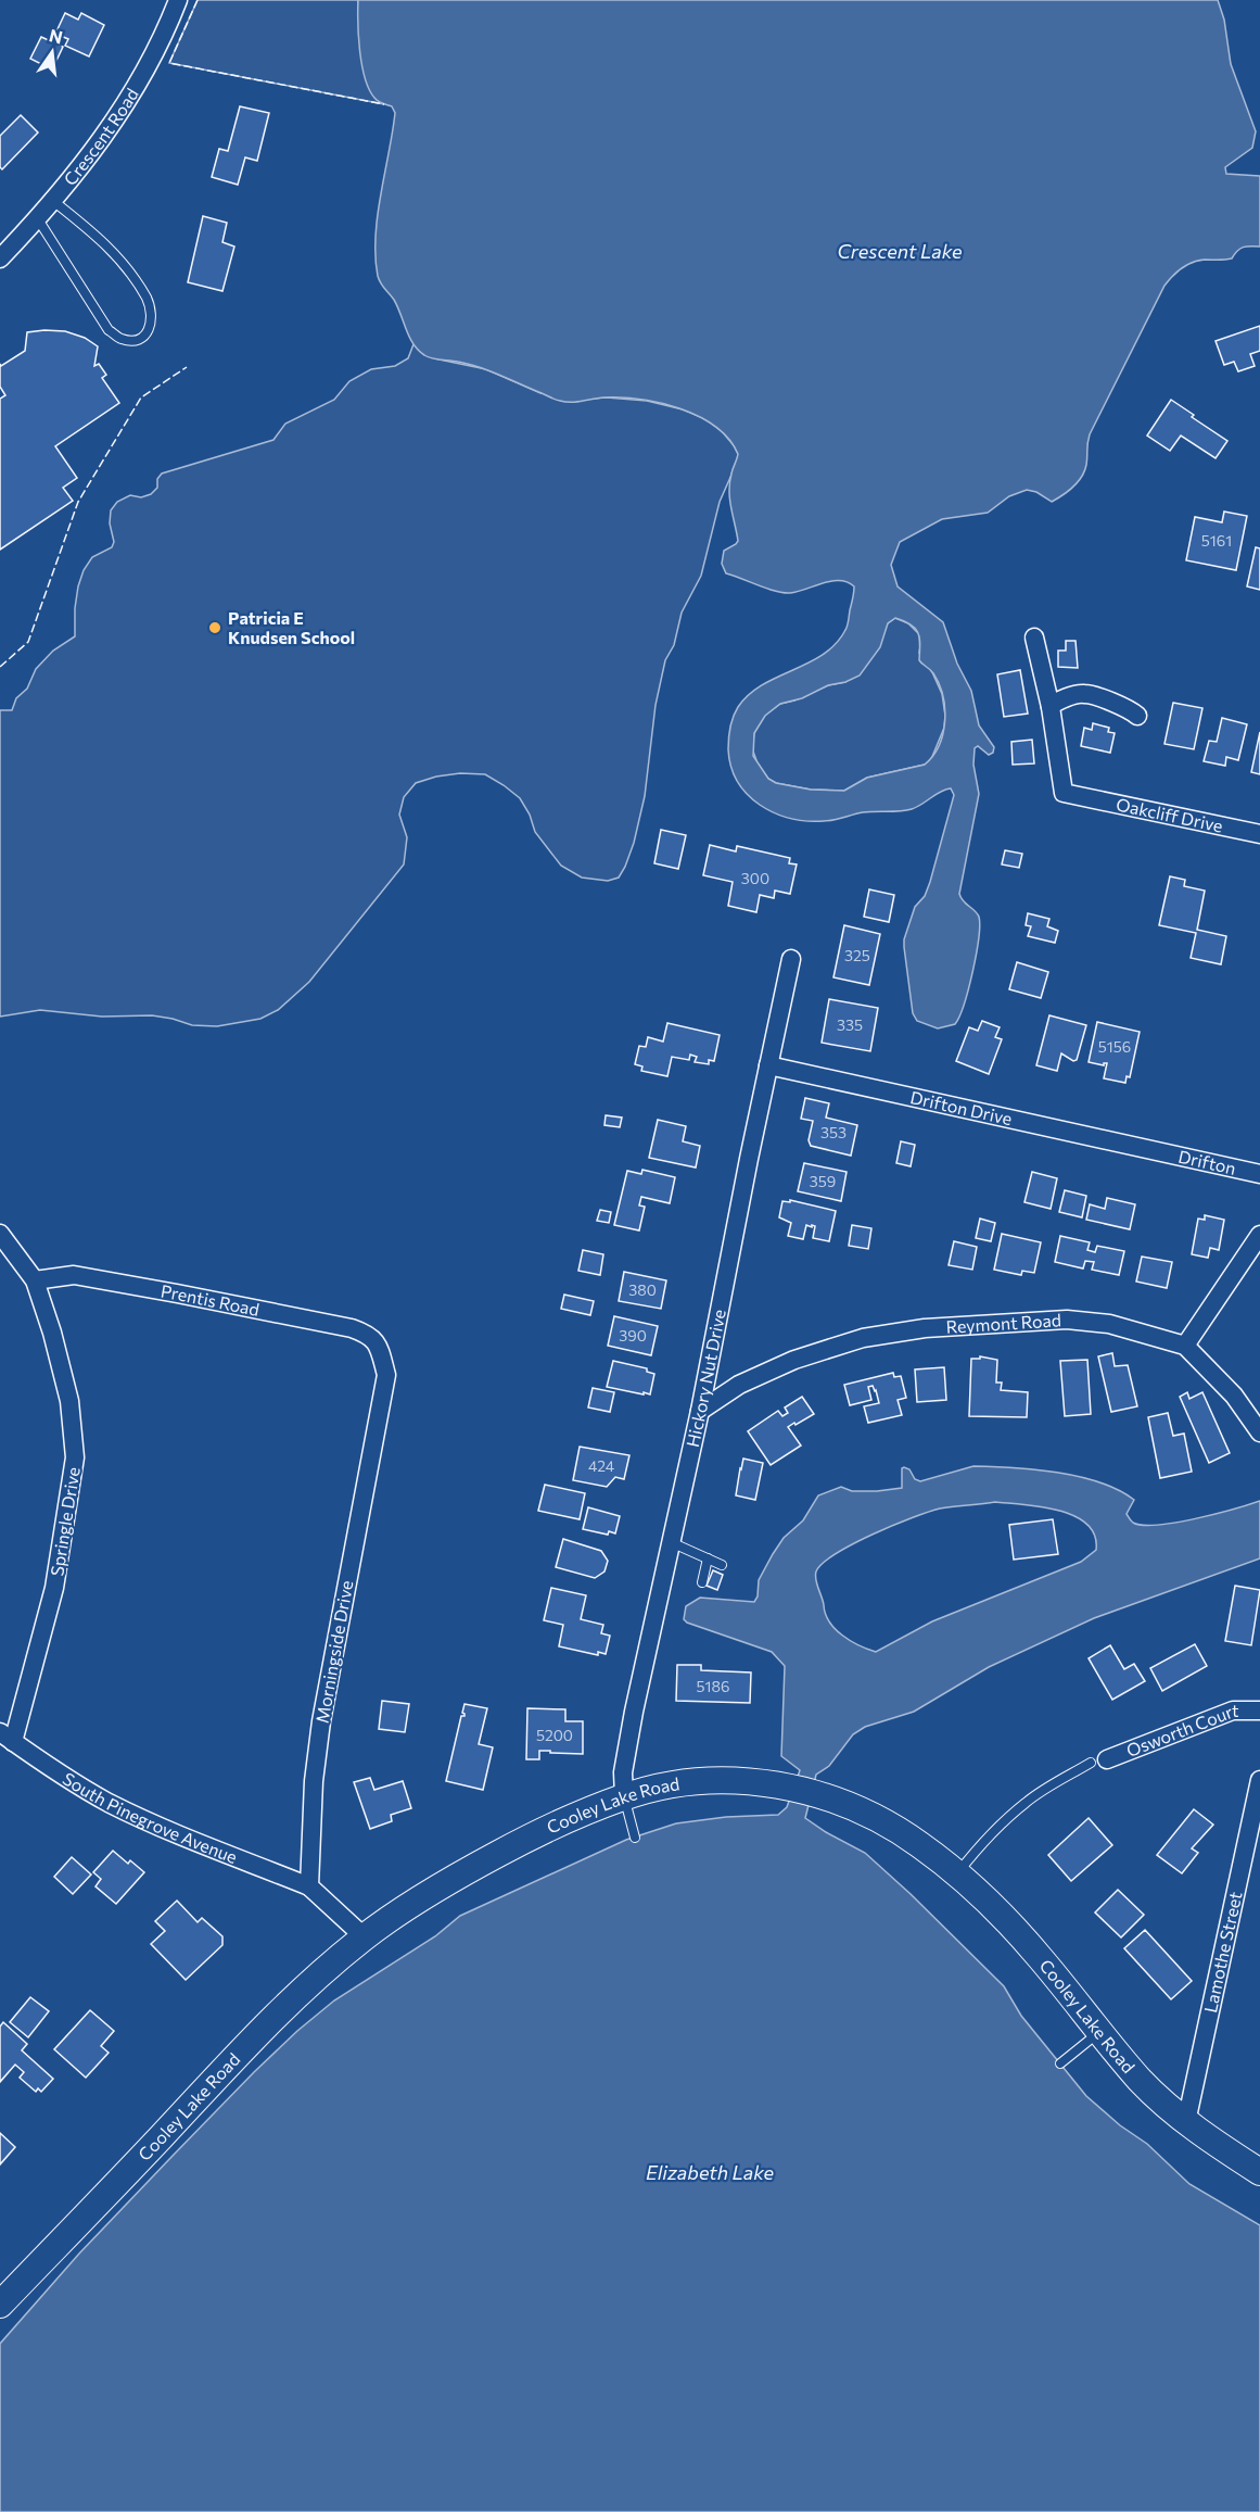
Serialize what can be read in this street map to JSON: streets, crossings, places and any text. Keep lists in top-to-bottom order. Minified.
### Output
{"streets":{"main road":["Cooley Lake Road"],"street":["Crescent Road","Oakcliff Drive","Drifton Drive","Drifton","Prentis Road","Reymont Road","Hickory Nut Drive","Springle Drive","Morningside Drive","Osworth Court","South Pinegrove Avenue","Lamothe Street"]},"crossings":[["Drifton Drive","Drifton"],["Drifton Drive","Hickory Nut Drive"],["Prentis Road","Springle Drive"],["Prentis Road","Morningside Drive"],["Reymont Road","Hickory Nut Drive"],["Hickory Nut Drive","Cooley Lake Road"],["Springle Drive","South Pinegrove Avenue"],["Morningside Drive","South Pinegrove Avenue"],["Cooley Lake Road","Lamothe Street"]],"water":["Crescent Lake","Elizabeth Lake"],"places":["Patricia E Knudsen School"],"house_numbers":["5161","300","325","335","5156","353","359","380","390","424","5186","5200"],"north":"top"}
